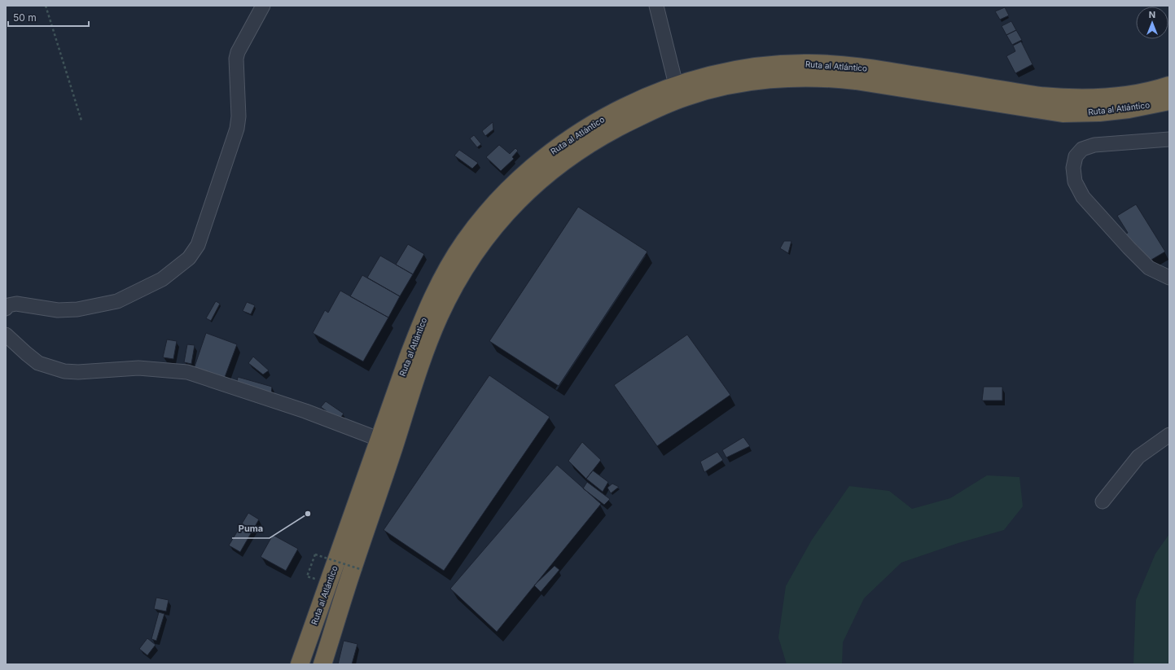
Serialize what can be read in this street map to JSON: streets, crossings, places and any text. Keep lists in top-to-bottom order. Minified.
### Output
{"streets":{"highway":["Ruta al Atlántico"]},"places":["Puma"],"scale_bar":"50 m","north":"top"}
